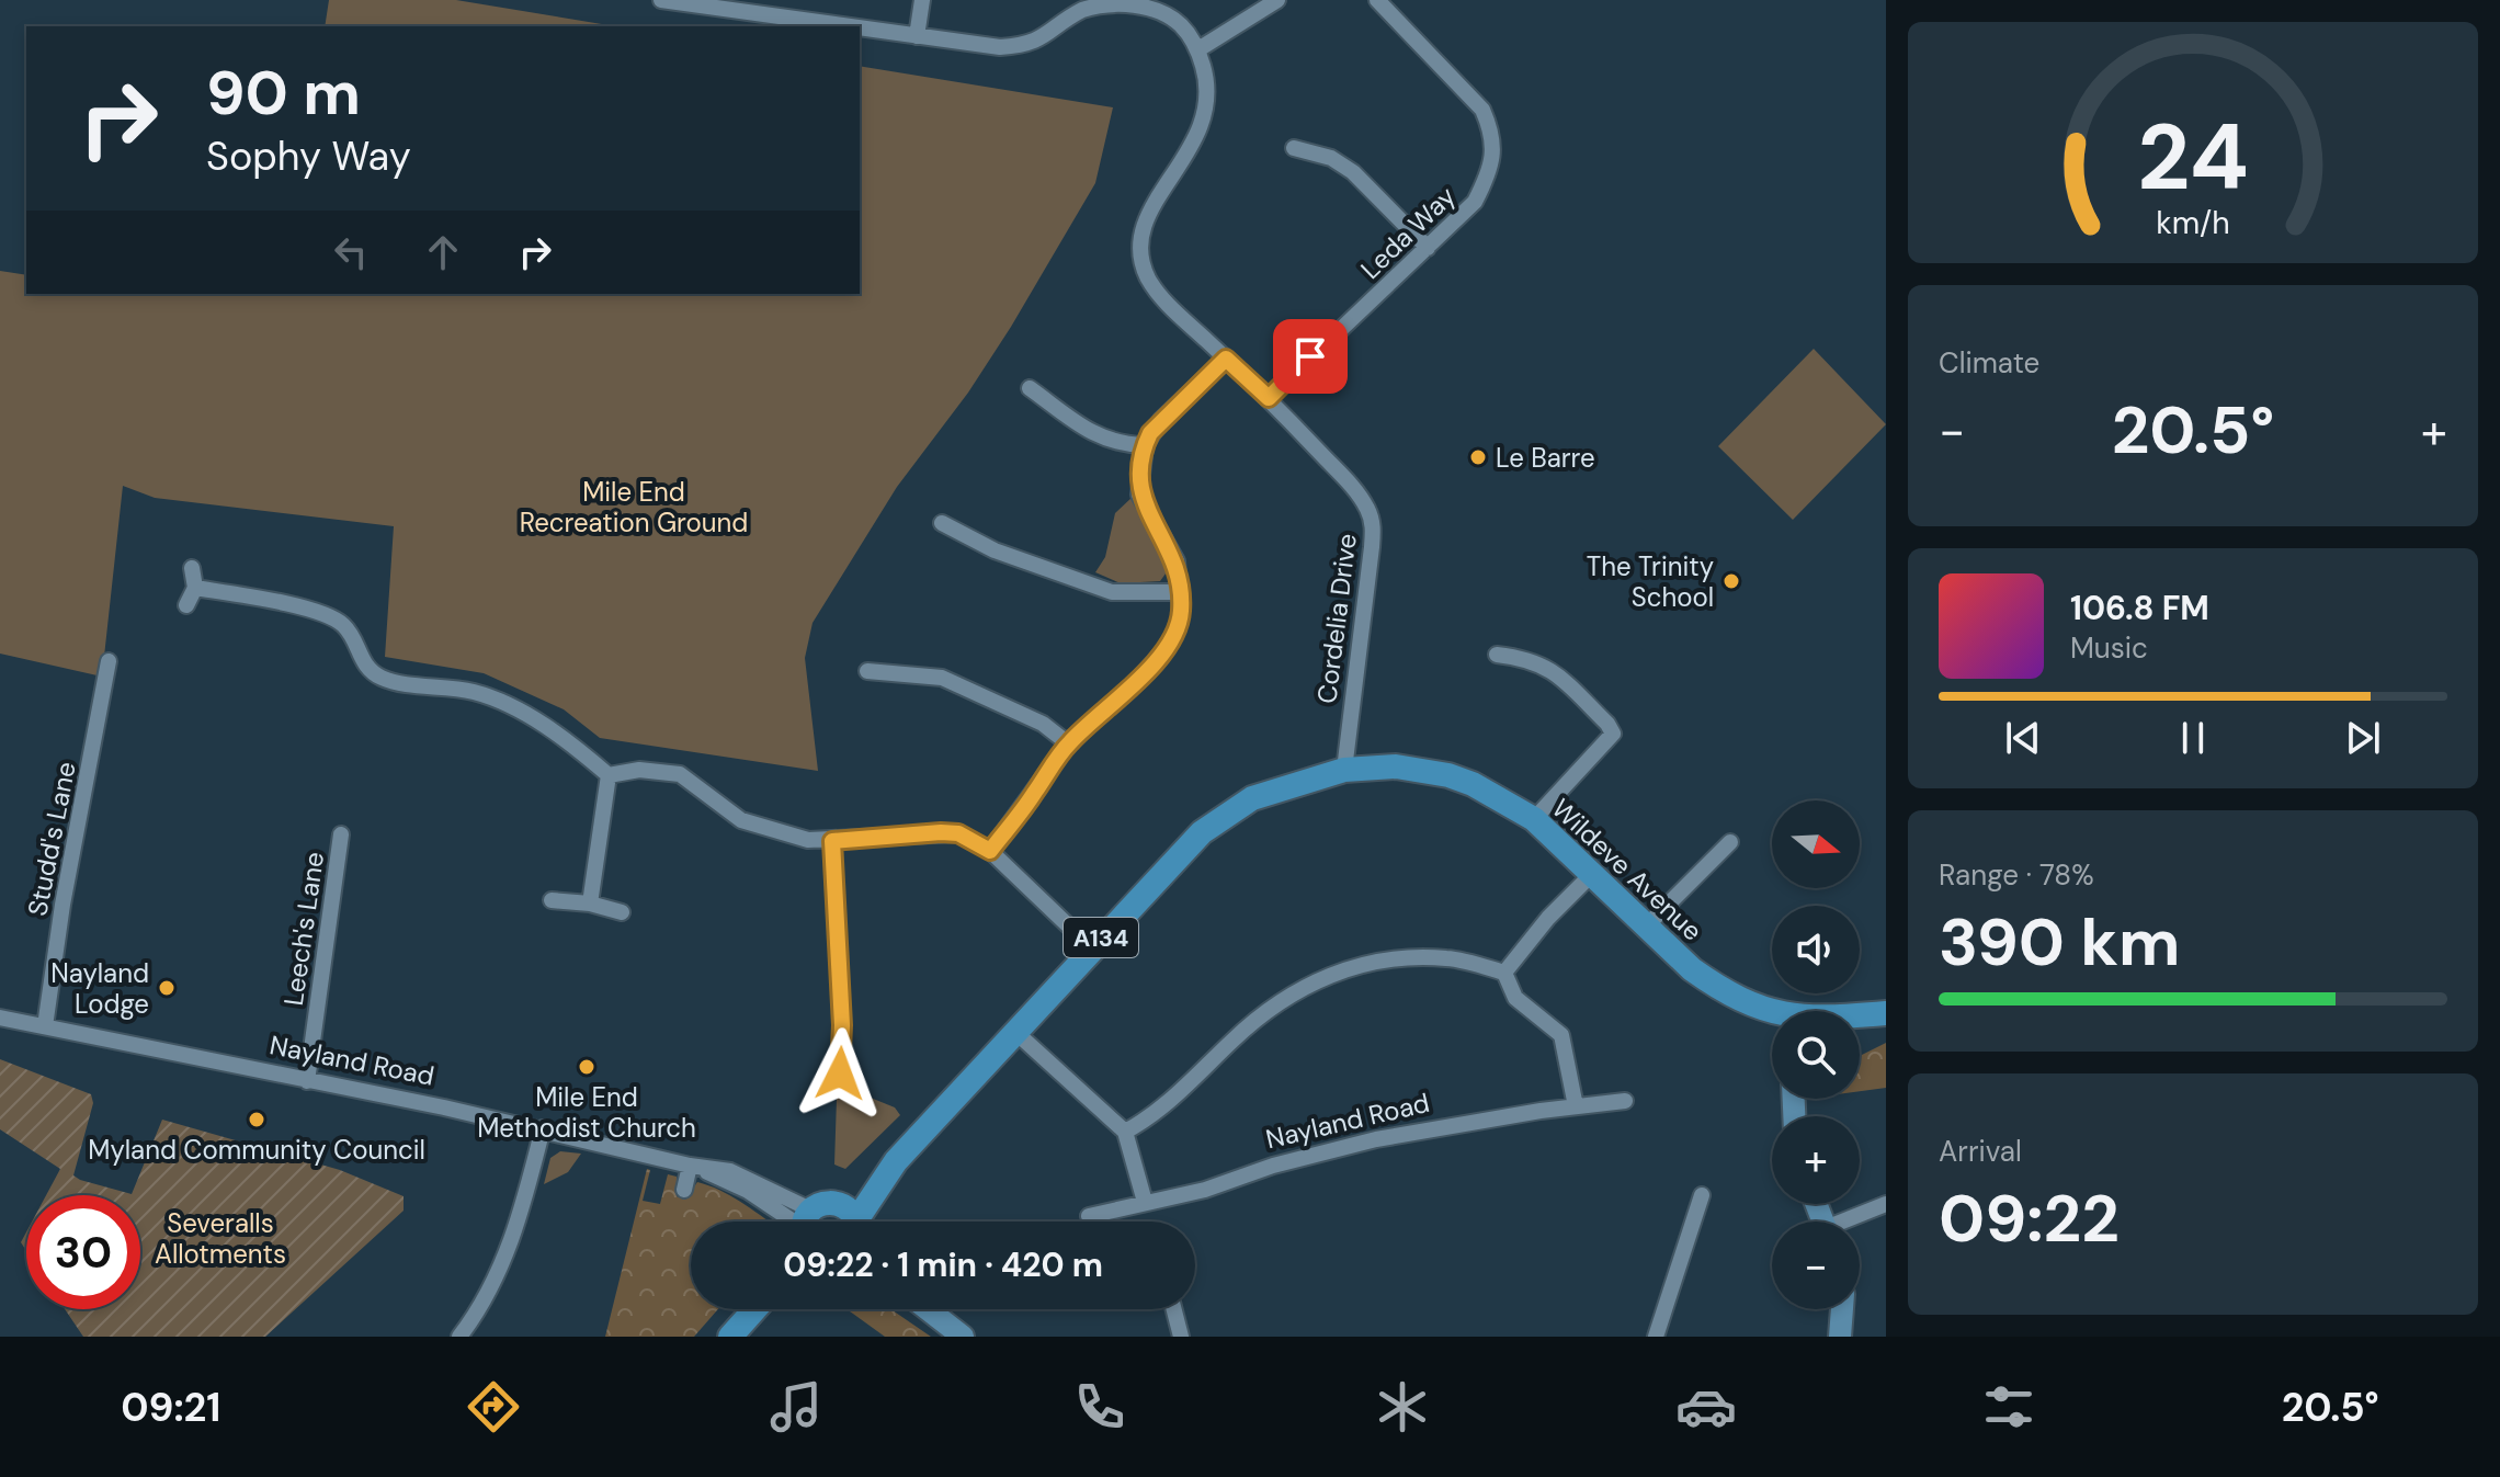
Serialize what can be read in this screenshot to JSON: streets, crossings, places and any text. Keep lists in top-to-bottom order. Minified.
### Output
{"streets":{"main road":["Wildeve Avenue","A134"],"street":["Leda Way","Cordelia Drive","Studd's Lane","Leech's Lane","Nayland Road"]},"crossings":[["Leda Way","Cordelia Drive"],["Cordelia Drive","Wildeve Avenue"],["Studd's Lane","Nayland Road"],["Leech's Lane","Nayland Road"]],"parks":["Mile End Recreation Ground","Severalls Allotments"],"places":["Le Barre","The Trinity School","Nayland Lodge","Mile End Methodist Church","Myland Community Council"],"north":"right","page":{"turn":["90 m","Sophy Way"],"tile":["Climate",["Range · 78%","390 km"],["Arrival","09:22"]],"heat":["−","20.5°","+"],"song":["106.8 FM","Music"],"map_buttons":["+","−"],"limit":"30","trip":"09:22 · 1 min · 420 m","tabs":["09:21","20.5°"],"gauge":["24","km/h"]}}
